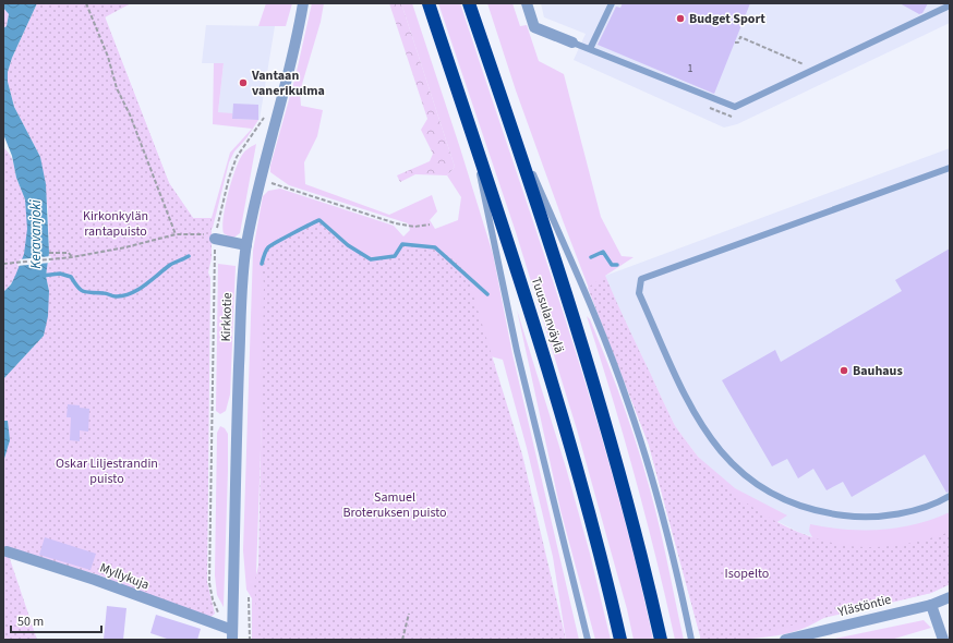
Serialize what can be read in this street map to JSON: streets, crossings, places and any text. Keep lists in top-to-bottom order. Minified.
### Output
{"streets":{"highway":["Tuusulanväylä"],"street":["Kirkkotie","Myllykuja","Ylästöntie"]},"crossings":[["Kirkkotie","Myllykuja"]],"water":["Keravanjoki"],"parks":["Kirkonkylän rantapuisto","Oskar Liljestrandin puisto","Samuel Broteruksen puisto","Isopelto"],"places":["Budget Sport","Vantaan vanerikulma","Bauhaus"],"house_numbers":["1"],"scale_bar":"50 m"}
